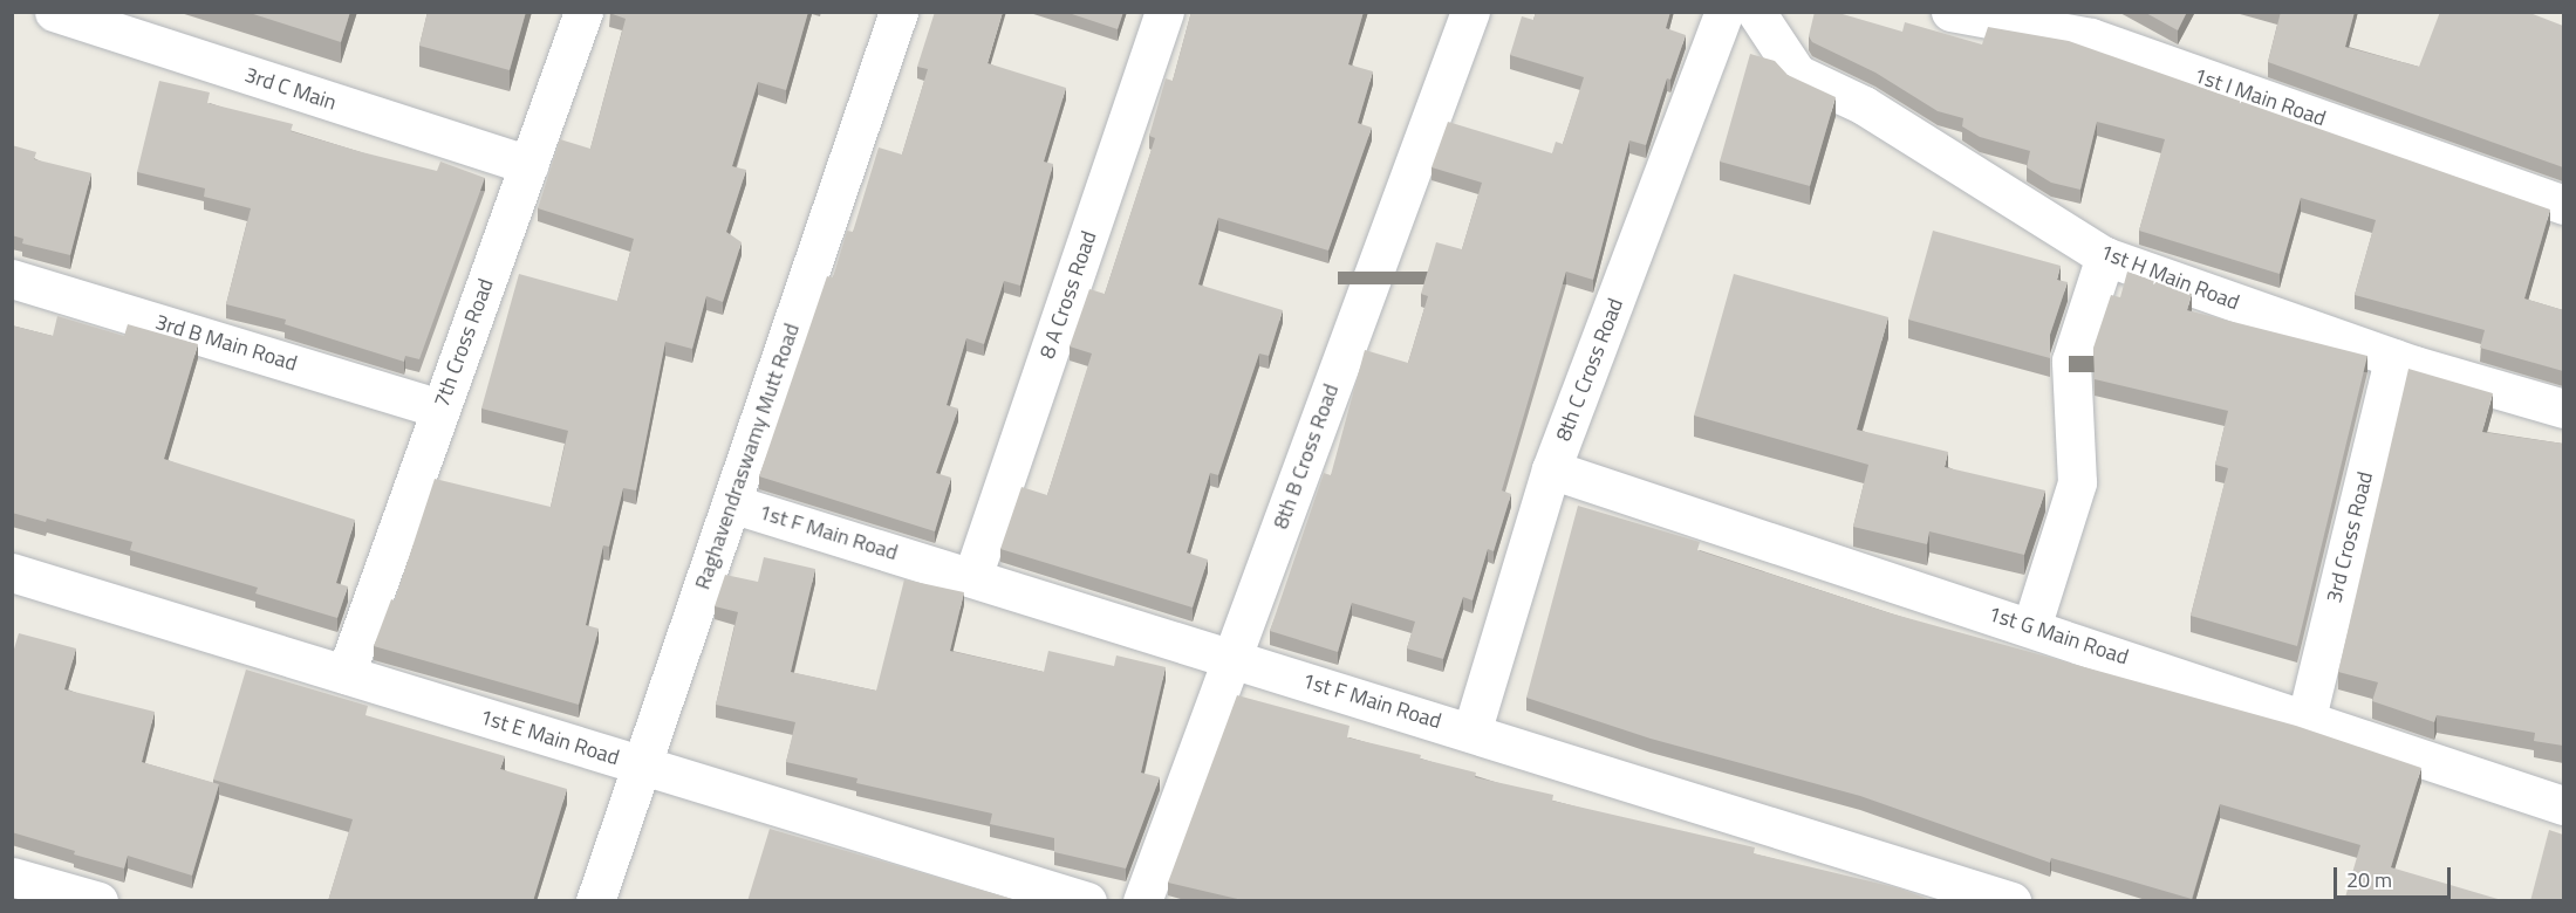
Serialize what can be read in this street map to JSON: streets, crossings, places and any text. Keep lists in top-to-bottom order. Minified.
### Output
{"streets":{"street":["3rd C Main","1st I Main Road","1st H Main Road","8 A Cross Road","3rd B Main Road","7th Cross Road","8th C Cross Road","Raghavendraswamy Mutt Road","8th B Cross Road","1st F Main Road","3rd Cross Road","1st G Main Road","1st E Main Road"]},"crossings":[["3rd C Main","7th Cross Road"],["1st H Main Road","3rd Cross Road"],["8 A Cross Road","1st F Main Road"],["3rd B Main Road","7th Cross Road"],["7th Cross Road","1st E Main Road"],["8th C Cross Road","1st F Main Road"],["8th C Cross Road","1st G Main Road"],["Raghavendraswamy Mutt Road","1st F Main Road"],["Raghavendraswamy Mutt Road","1st E Main Road"],["8th B Cross Road","1st F Main Road"],["3rd Cross Road","1st G Main Road"]],"scale_bar":"20 m"}
